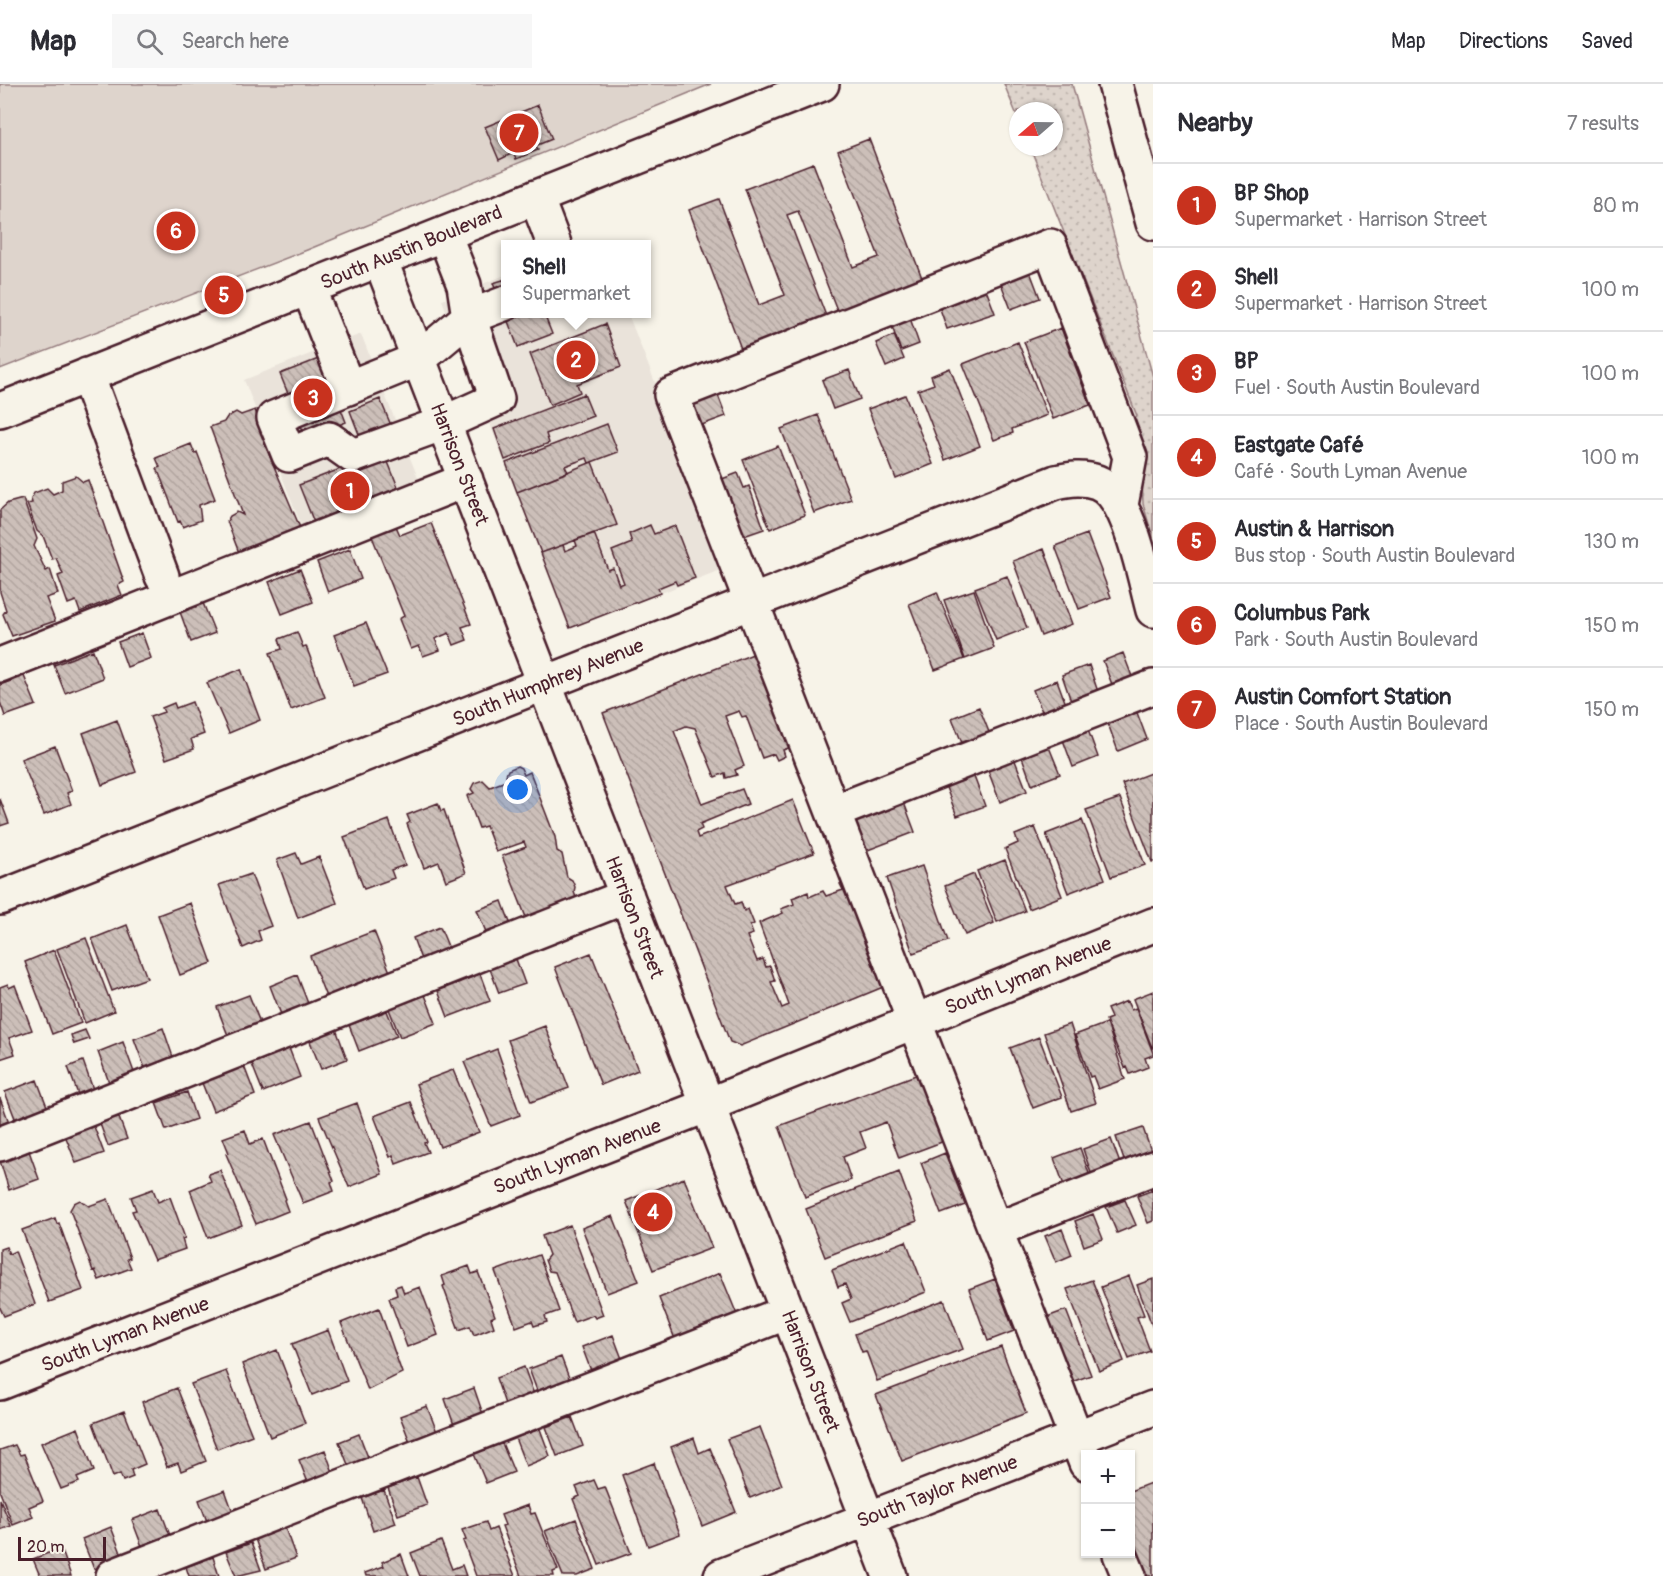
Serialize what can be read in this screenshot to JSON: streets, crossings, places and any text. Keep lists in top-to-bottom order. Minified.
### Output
{"streets":{"main road":["South Austin Boulevard","Harrison Street","South Humphrey Avenue","South Lyman Avenue","South Taylor Avenue"]},"crossings":[["South Austin Boulevard","Harrison Street"],["Harrison Street","South Humphrey Avenue"],["Harrison Street","South Lyman Avenue"],["Harrison Street","South Taylor Avenue"]],"scale_bar":"20 m","north":"left","page":{"header":"Map","search":"Search here","nav":["Map","Directions","Saved"],"heading":["Nearby","7 results"],"pins":["7","6","5","2","3","1","4"],"list":[{"mark":"1","name":"BP Shop","note":"Supermarket · Harrison Street","value":"80 m"},{"mark":"2","name":"Shell","note":"Supermarket · Harrison Street","value":"100 m"},{"mark":"3","name":"BP","note":"Fuel · South Austin Boulevard","value":"100 m"},{"mark":"4","name":"Eastgate Café","note":"Café · South Lyman Avenue","value":"100 m"},{"mark":"5","name":"Austin & Harrison","note":"Bus stop · South Austin Boulevard","value":"130 m"},{"mark":"6","name":"Columbus Park","note":"Park · South Austin Boulevard","value":"150 m"},{"mark":"7","name":"Austin Comfort Station","note":"Place · South Austin Boulevard","value":"150 m"}],"popup":["Shell","Supermarket"],"map_buttons":["+","−"],"scale":"20 m"}}
